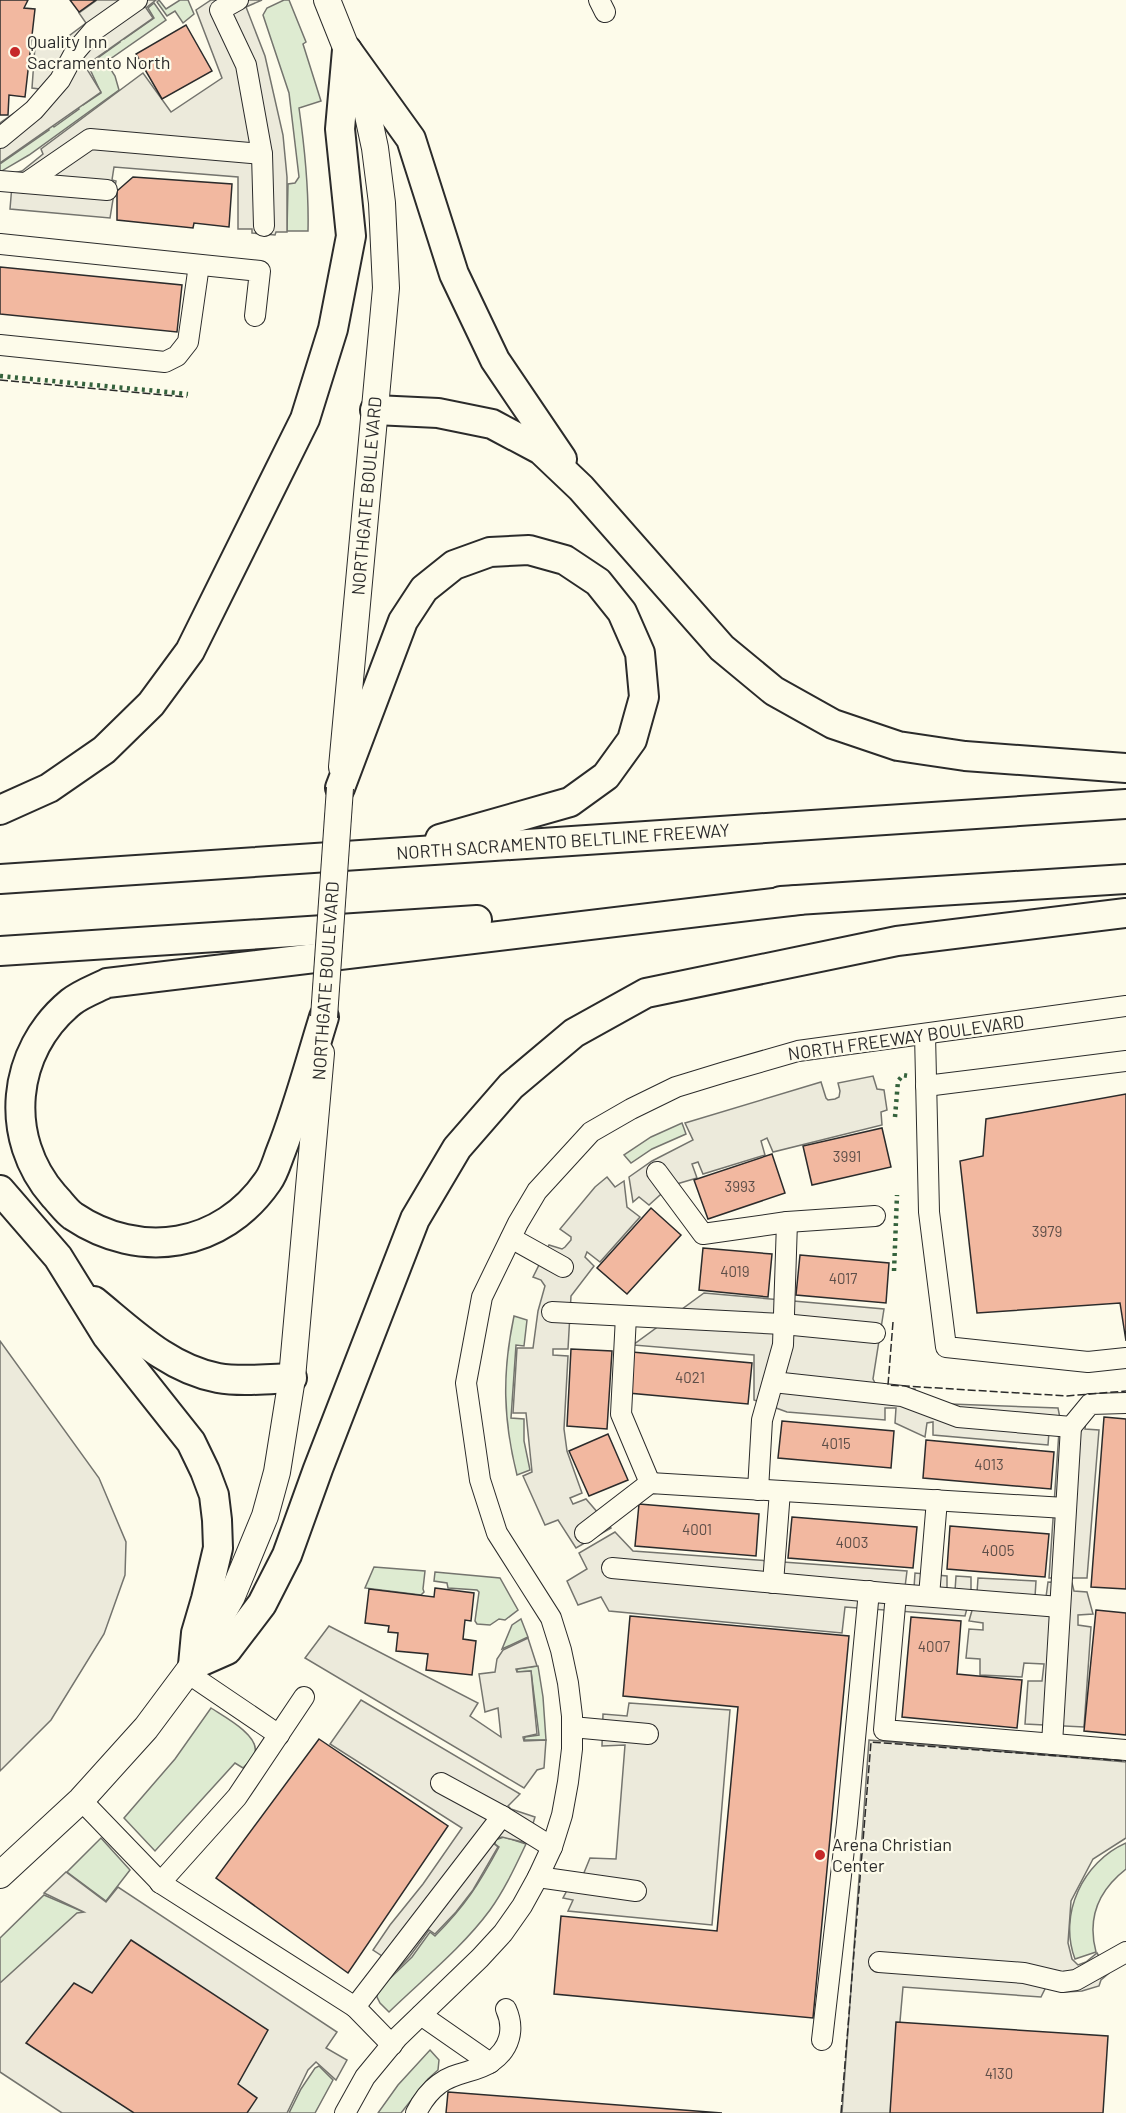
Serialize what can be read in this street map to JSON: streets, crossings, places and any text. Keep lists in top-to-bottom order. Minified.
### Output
{"streets":{"highway":["NORTH SACRAMENTO BELTLINE FREEWAY"],"main road":["NORTHGATE BOULEVARD"],"street":["NORTH FREEWAY BOULEVARD"]},"places":["Quality Inn Sacramento North","Arena Christian Center"],"house_numbers":["3991","3993","3979","4019","4017","4021","4015","4013","4001","4003","4005","4007","4130"]}
